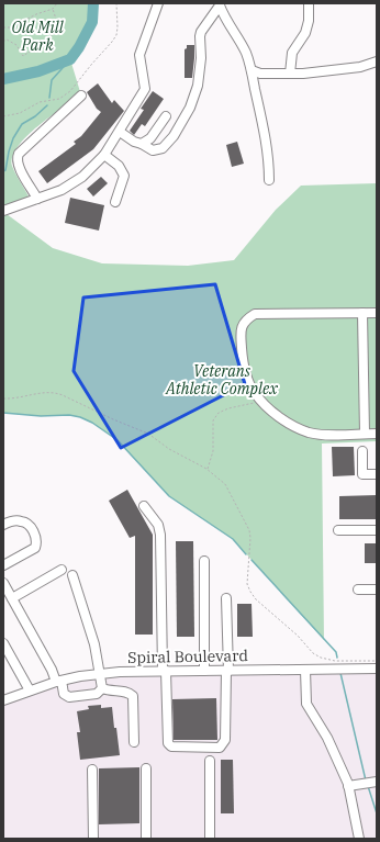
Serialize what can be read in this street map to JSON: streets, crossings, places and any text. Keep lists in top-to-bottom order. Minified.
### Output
{"streets":{"street":["Spiral Boulevard"]},"parks":["Old Mill Park","Veterans Athletic Complex"]}
